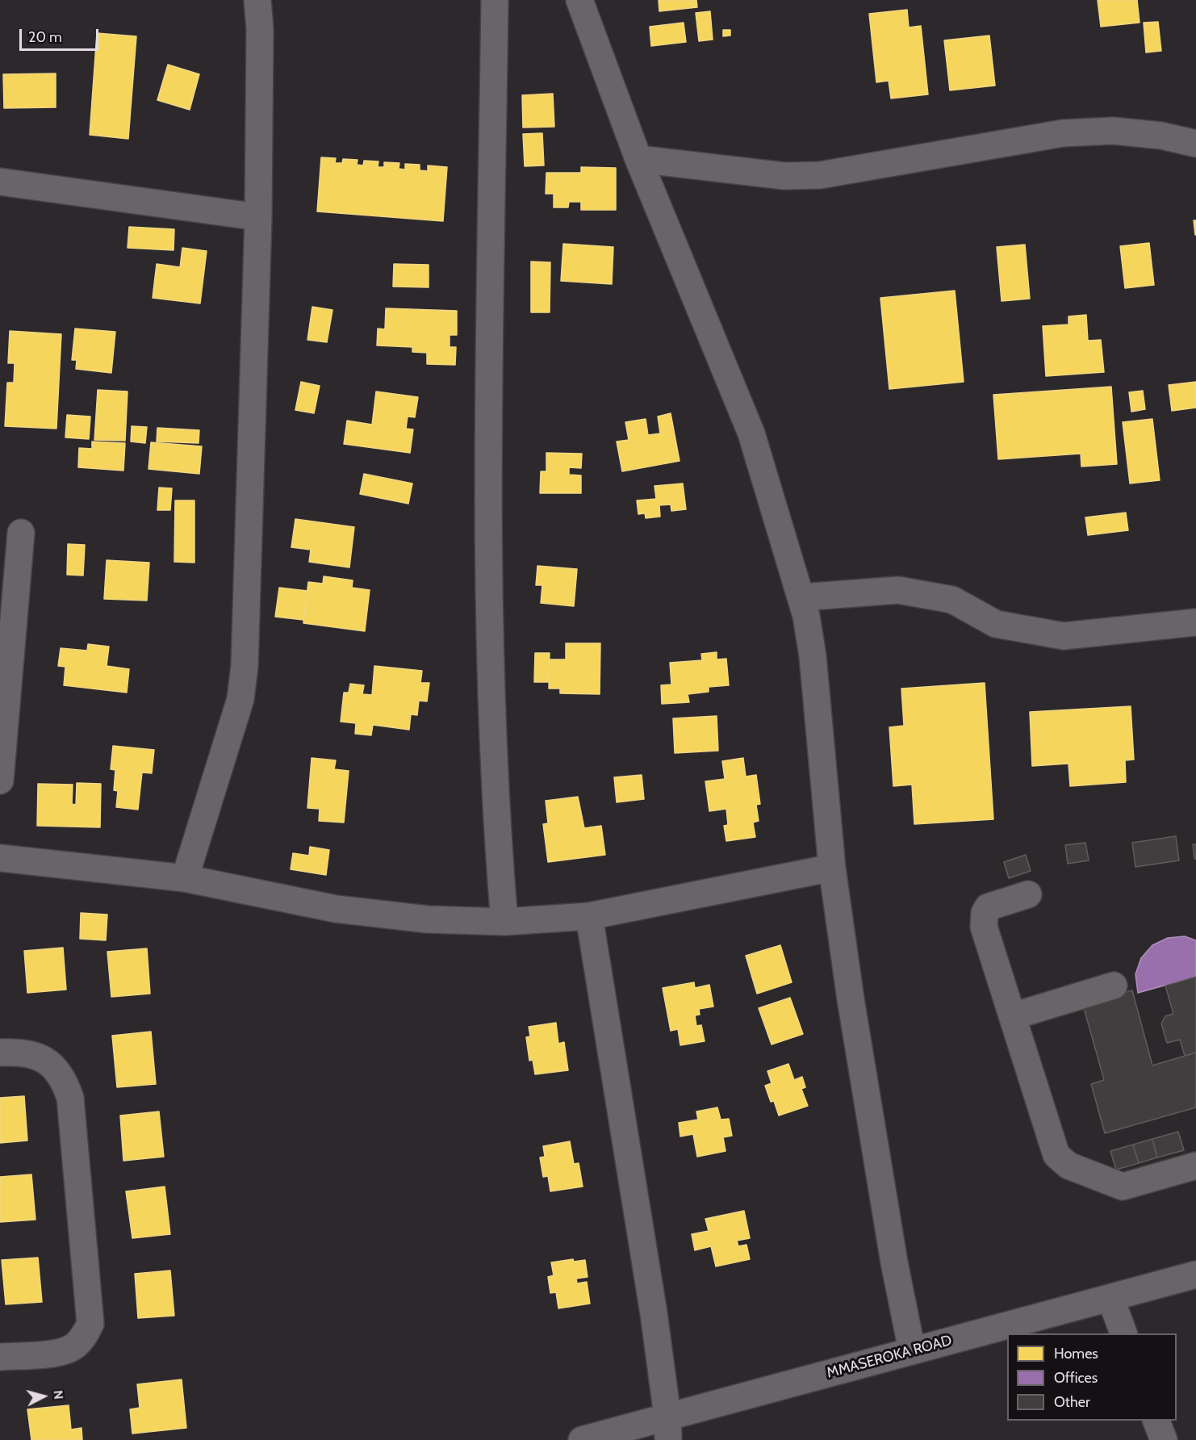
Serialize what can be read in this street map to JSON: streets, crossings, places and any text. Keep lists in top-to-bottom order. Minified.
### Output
{"streets":{"street":["MMASEROKA ROAD"]},"legend":["Homes","Offices","Other"],"scale_bar":"20 m","north":"right"}
